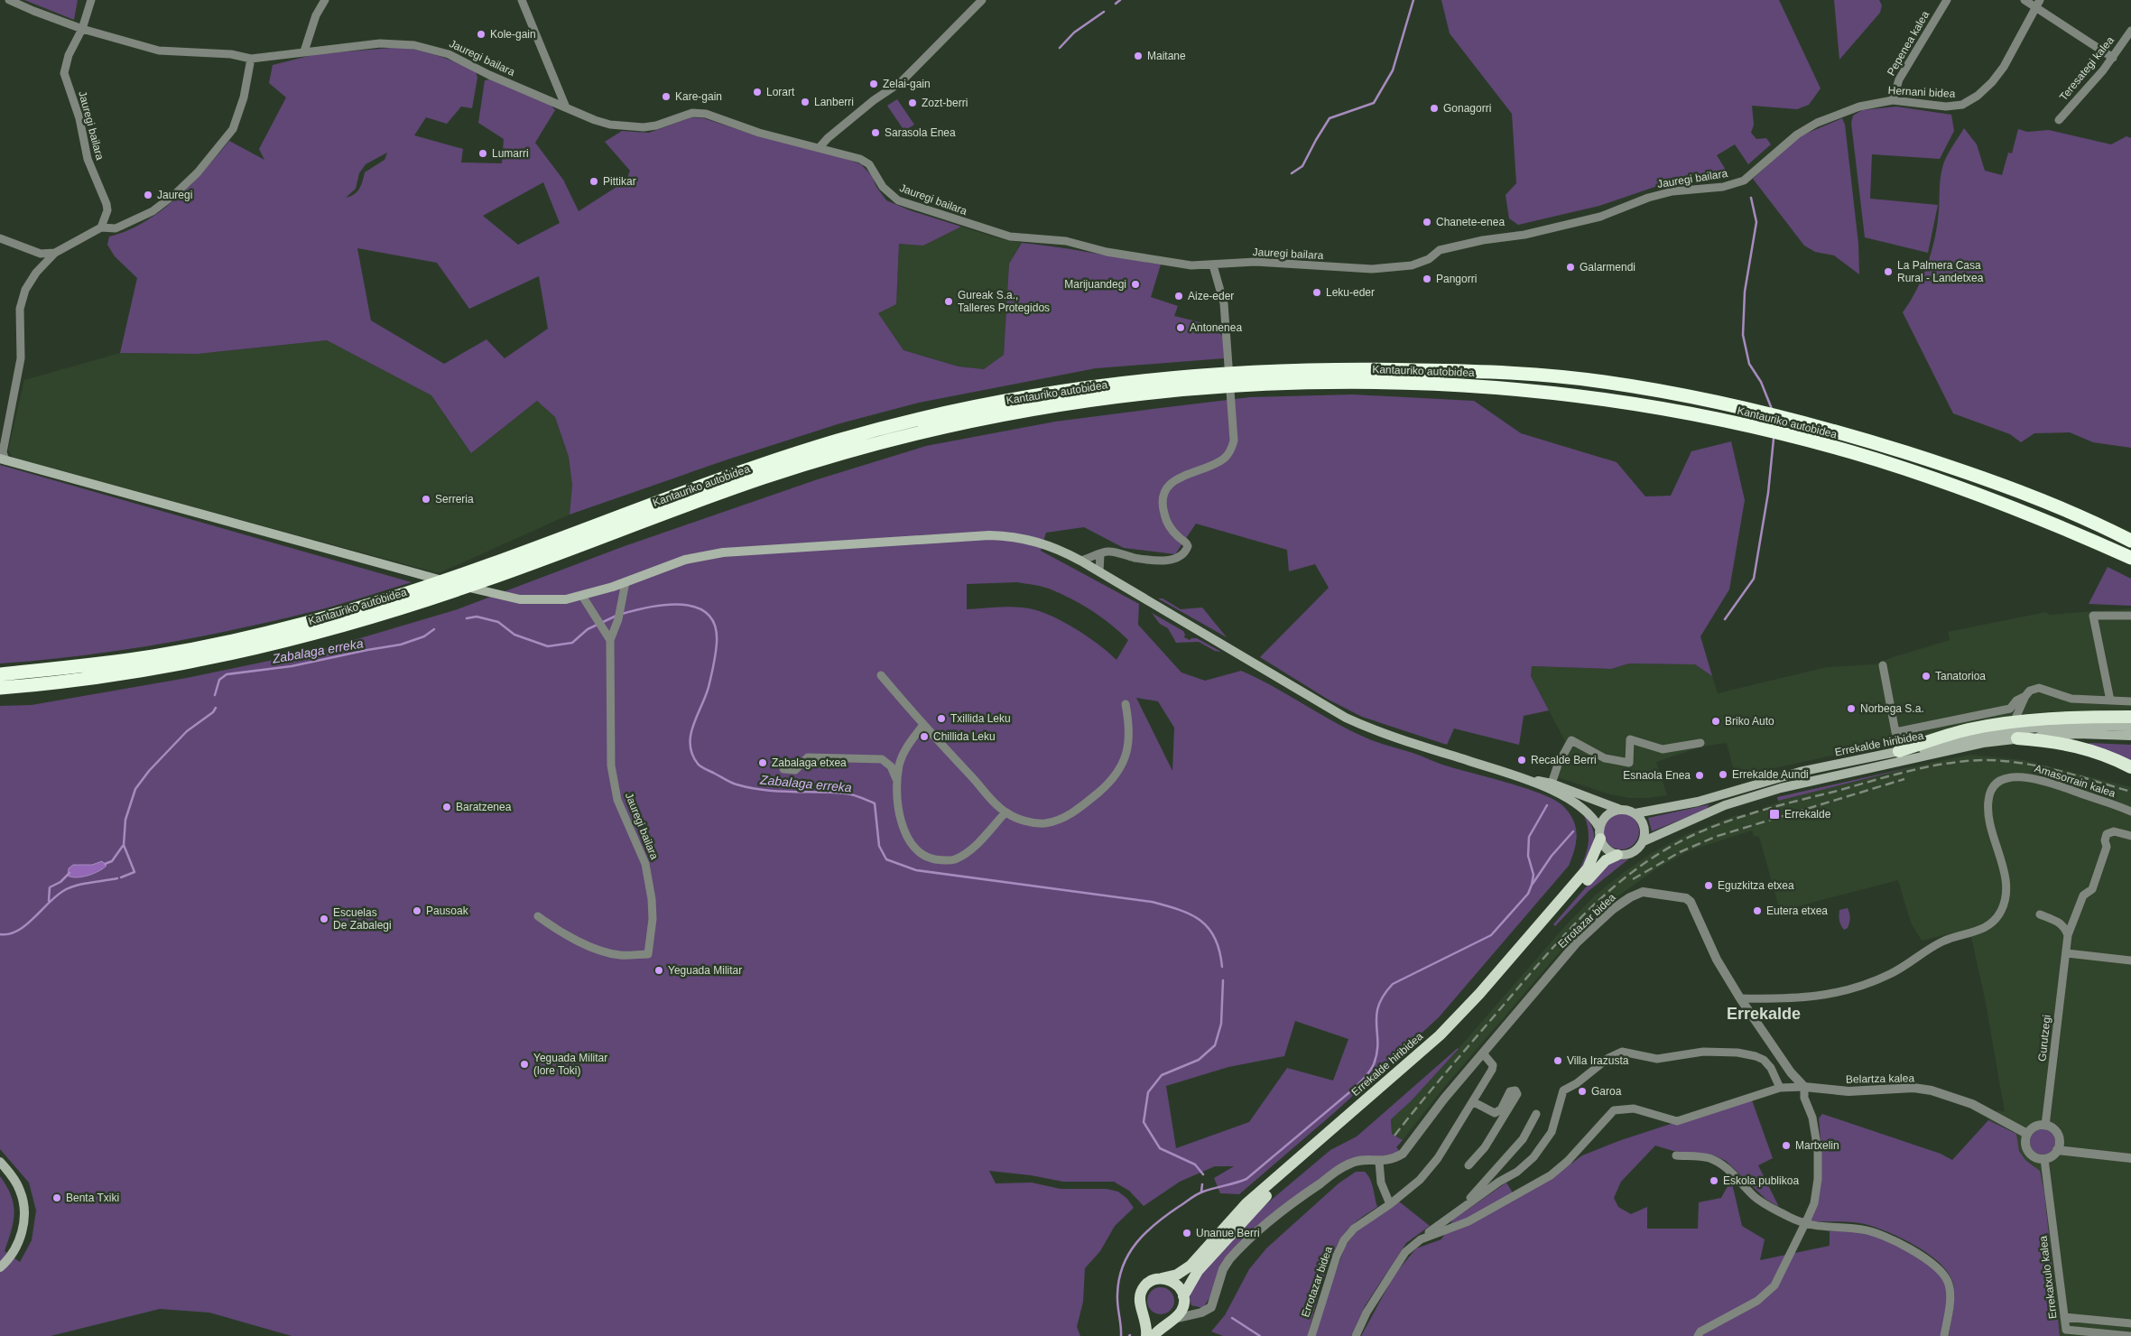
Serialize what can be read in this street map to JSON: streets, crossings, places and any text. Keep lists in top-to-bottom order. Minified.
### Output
{"streets":{"highway":["Kantauriko autobidea"],"main road":["Errekalde hiribidea"],"street":["Pepenea kalea","Jauregi bailara","Teresategi kalea","Hernani bidea","Amasorrain kalea","Errotazar bidea","Gurutzegi","Belartza kalea","Errekatxulo kalea"]},"crossings":[["Pepenea kalea","Hernani bidea"],["Jauregi bailara","Hernani bidea"],["Amasorrain kalea","Errotazar bidea"],["Errotazar bidea","Belartza kalea"],["Gurutzegi","Belartza kalea"],["Gurutzegi","Errekatxulo kalea"],["Belartza kalea","Errekatxulo kalea"]],"districts":["Errekalde"],"water":["Zabalaga erreka"],"places":{"other":["Kole-gain","Maitane","Zelai-gain","Lorart","Kare-gain","Lanberri","Zozt-berri","Gonagorri","Sarasola Enea","Lumarri","Pittikar","Jauregi","Chanete-enea","Galarmendi","La Palmera Casa Rural - Landetxea","Pangorri","Marijuandegi","Leku-eder","Aize-eder","Gureak S.a., Talleres Protegidos","Antonenea","Serreria","Tanatorioa","Norbega S.a.","Txillida Leku","Briko Auto","Chillida Leku","Recalde Berri","Zabalaga etxea","Errekalde Aundi","Esnaola Enea","Baratzenea","Eguzkitza etxea","Pausoak","Eutera etxea","Escuelas De Zabalegi","Yeguada Militar","Villa Irazusta","Yeguada Militar (lore Toki)","Garoa","Martxelin","Eskola publikoa","Benta Txiki","Unanue Berri"],"transit":["Errekalde"]}}
